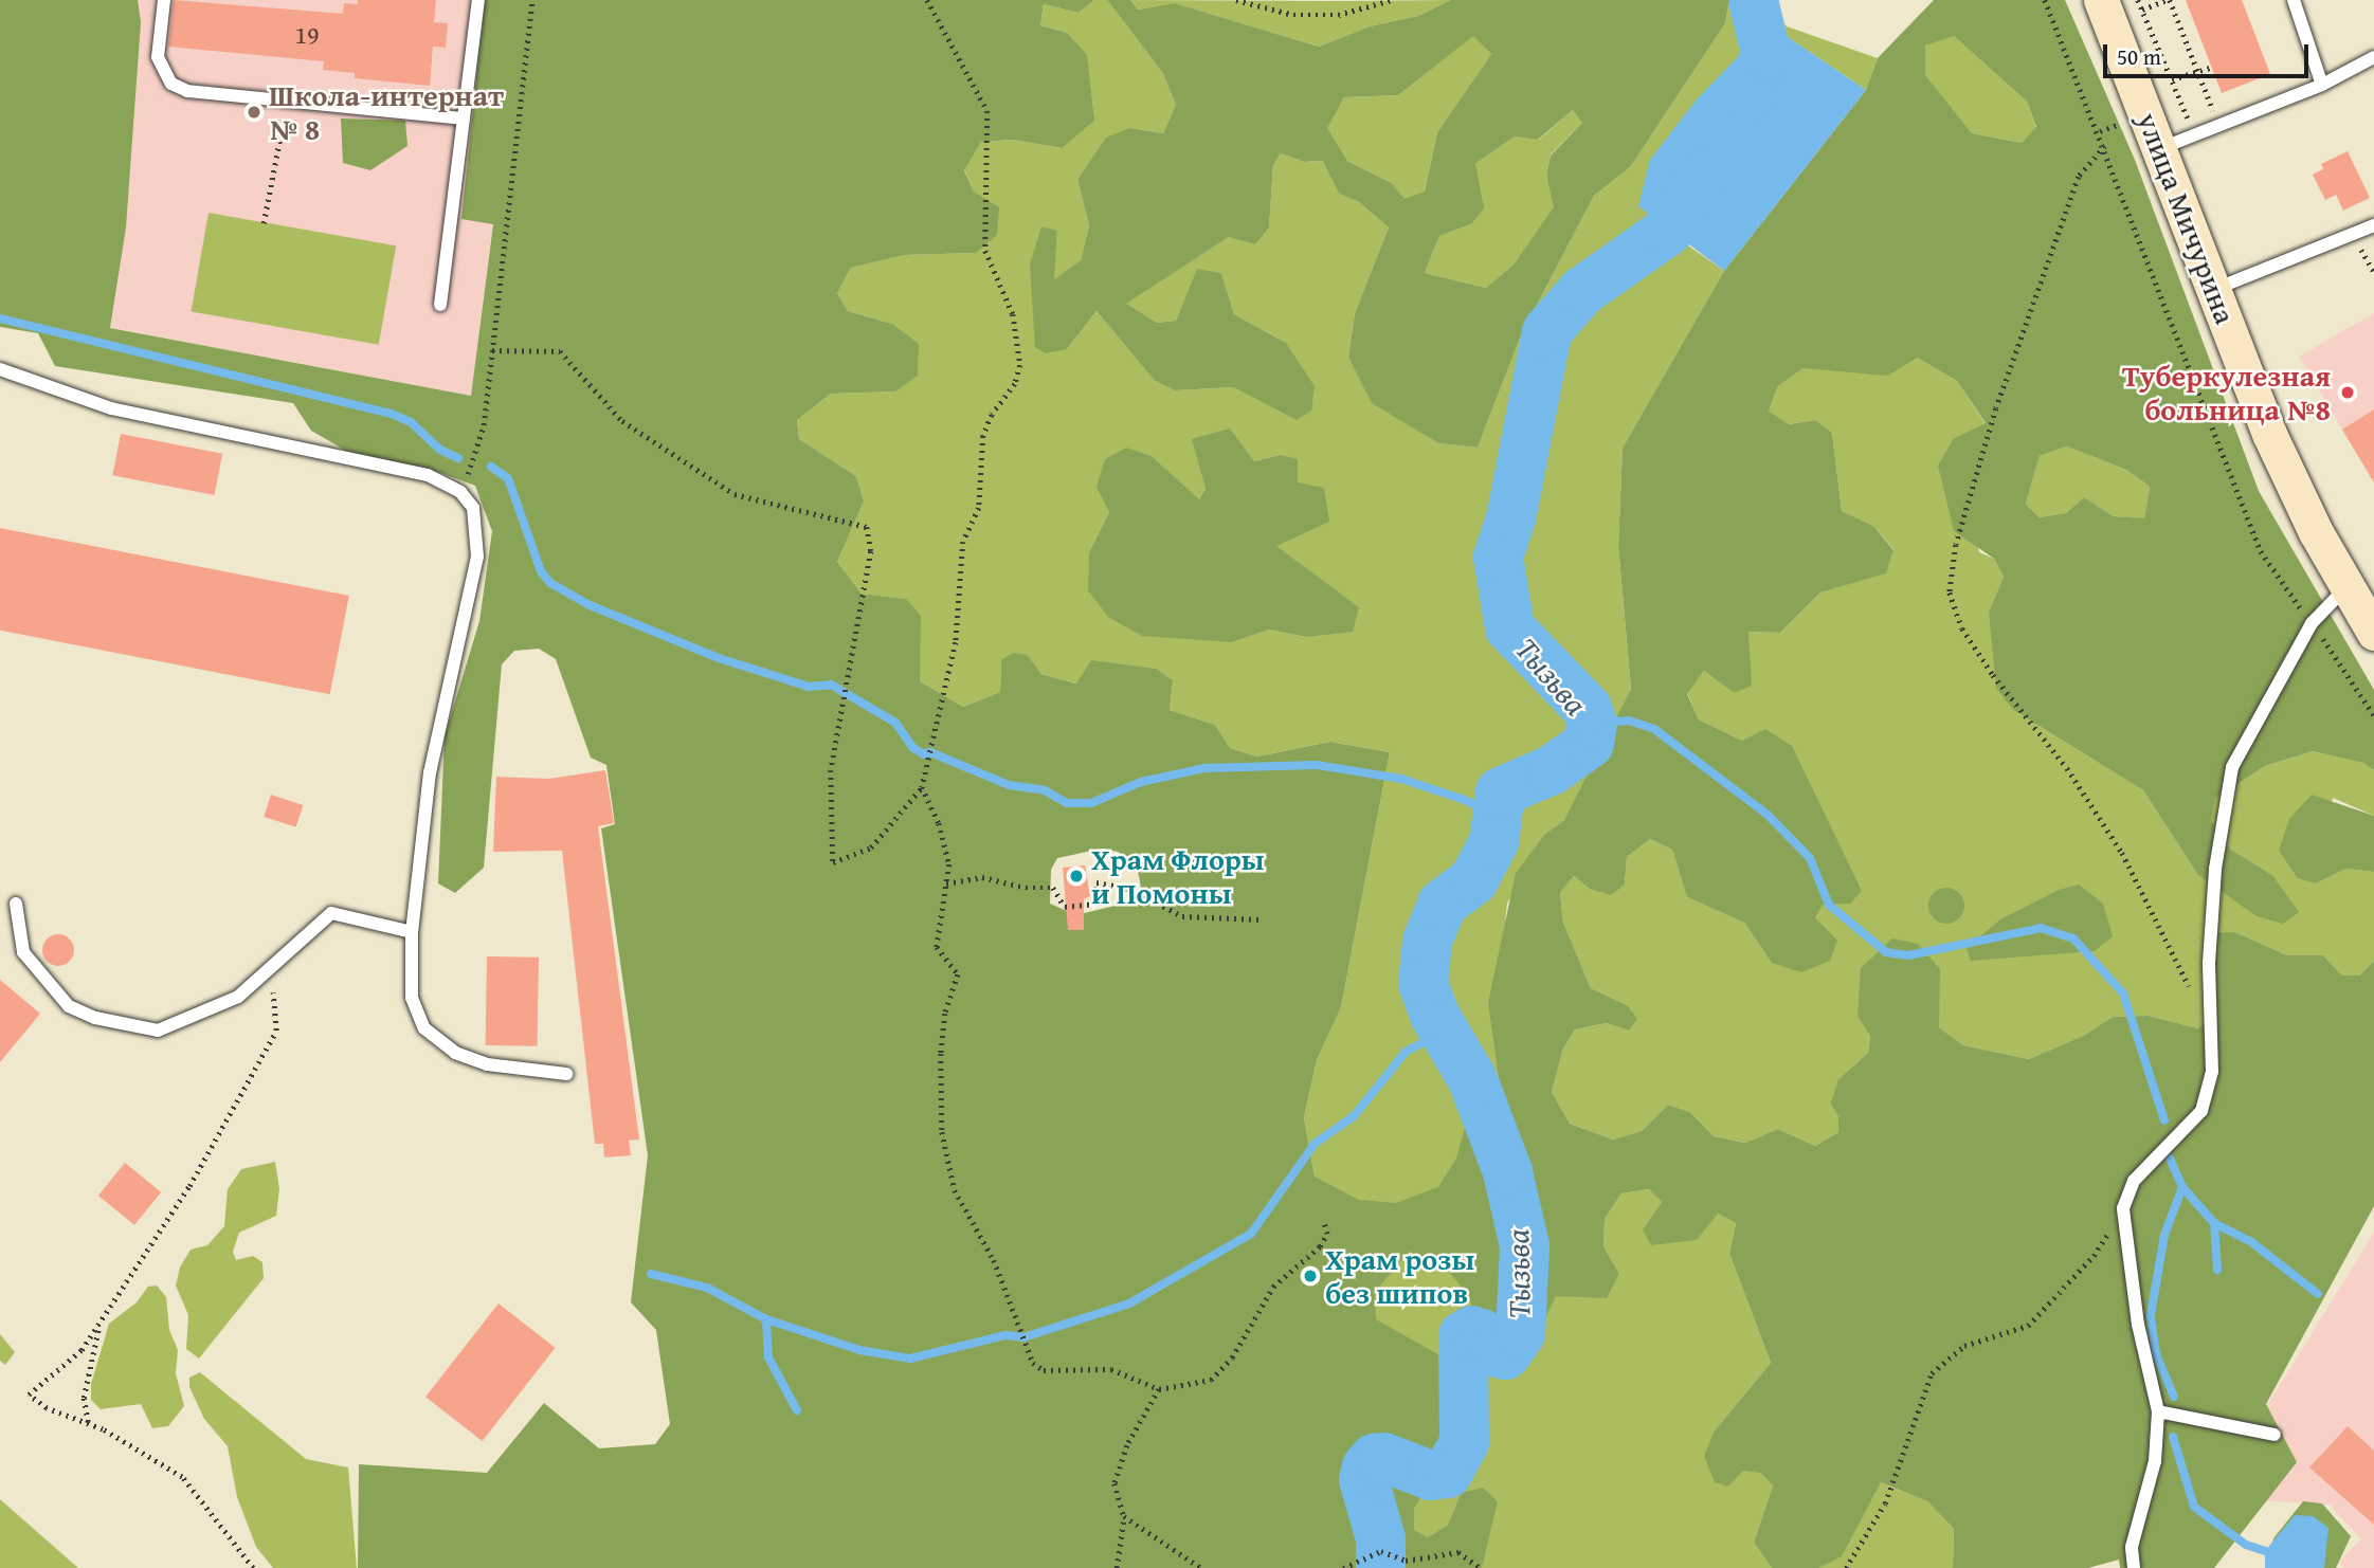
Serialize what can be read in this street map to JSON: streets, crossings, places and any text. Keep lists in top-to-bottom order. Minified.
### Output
{"streets":{"main road":["улица Мичурина"]},"water":["Тызьва"],"places":["Школа-интернат № 8","Туберкулезная больница №8","Храм Флоры и Помоны","Храм розы без шипов"],"house_numbers":["19"],"scale_bar":"50 m"}
